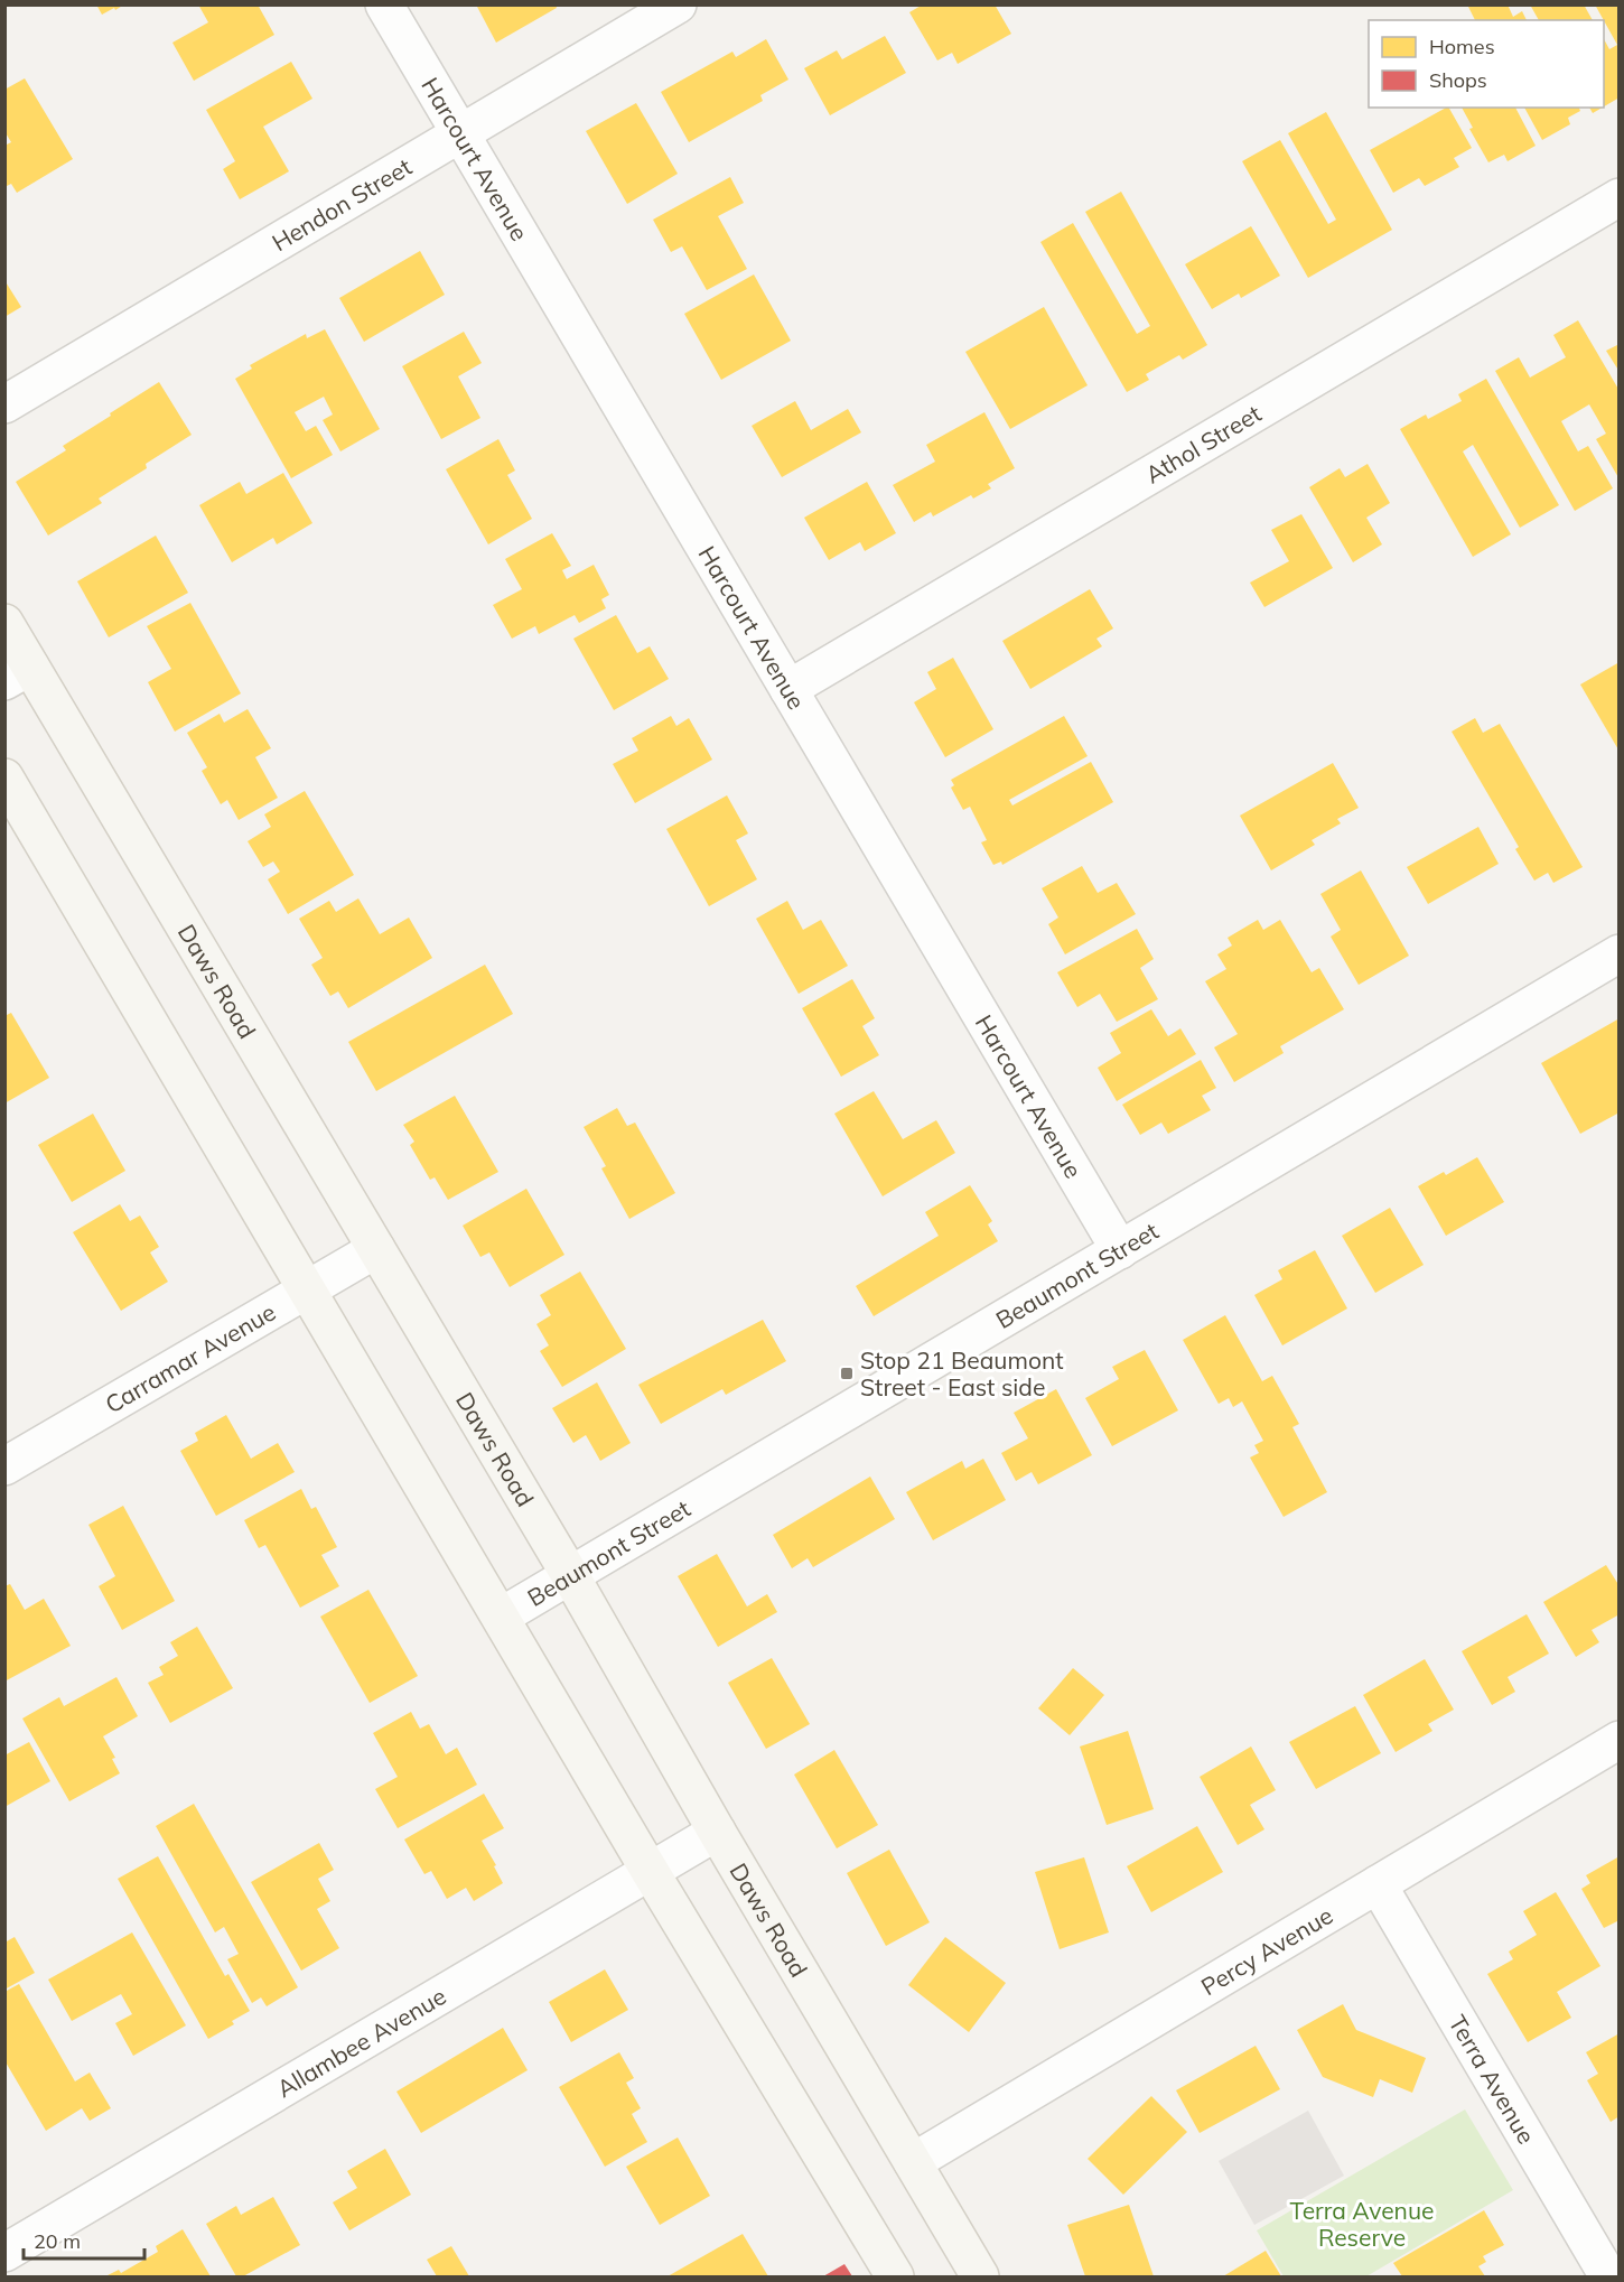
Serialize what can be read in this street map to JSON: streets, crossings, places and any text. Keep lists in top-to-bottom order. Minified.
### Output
{"streets":{"main road":["Daws Road"],"street":["Harcourt Avenue","Hendon Street","Athol Street","Beaumont Street","Carramar Avenue","Percy Avenue","Allambee Avenue","Terra Avenue"]},"crossings":[["Harcourt Avenue","Hendon Street"],["Harcourt Avenue","Athol Street"],["Harcourt Avenue","Beaumont Street"],["Daws Road","Beaumont Street"],["Daws Road","Carramar Avenue"],["Daws Road","Percy Avenue"],["Daws Road","Allambee Avenue"],["Percy Avenue","Terra Avenue"]],"parks":["Terra Avenue Reserve"],"places":{"transit":["Stop 21 Beaumont Street - East side"]},"legend":["Homes","Shops"],"scale_bar":"20 m"}
